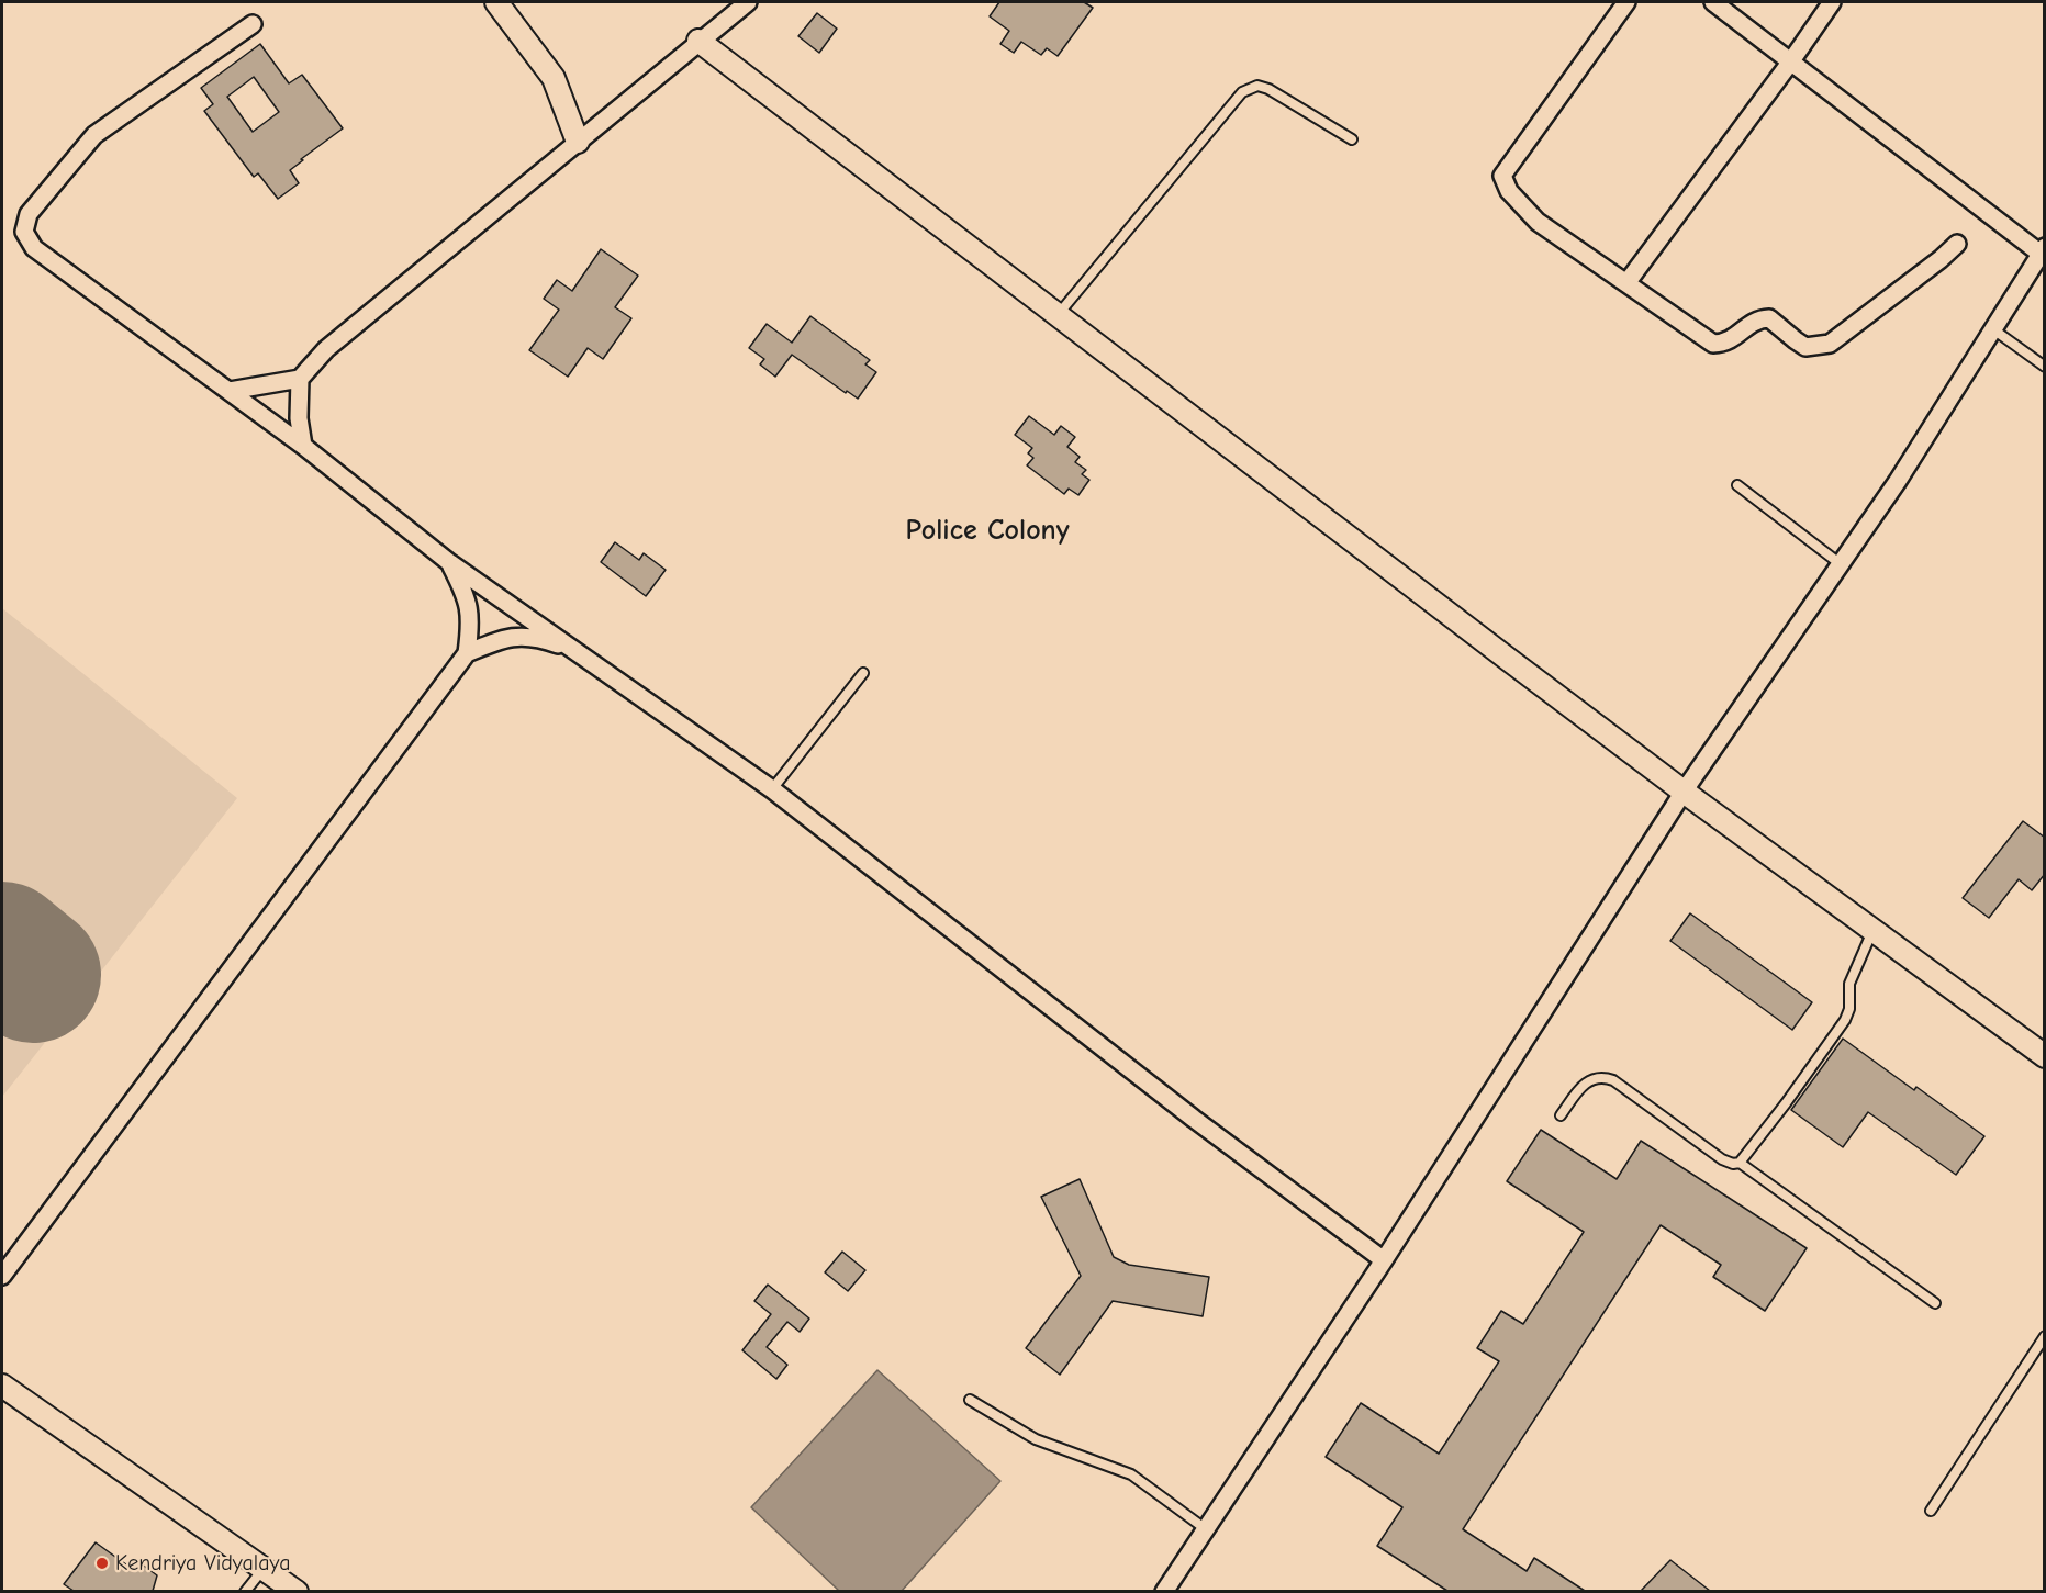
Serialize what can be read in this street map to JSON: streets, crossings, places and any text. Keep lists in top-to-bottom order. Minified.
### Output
{"districts":["Police Colony"],"places":["Kendriya Vidyalaya"]}
